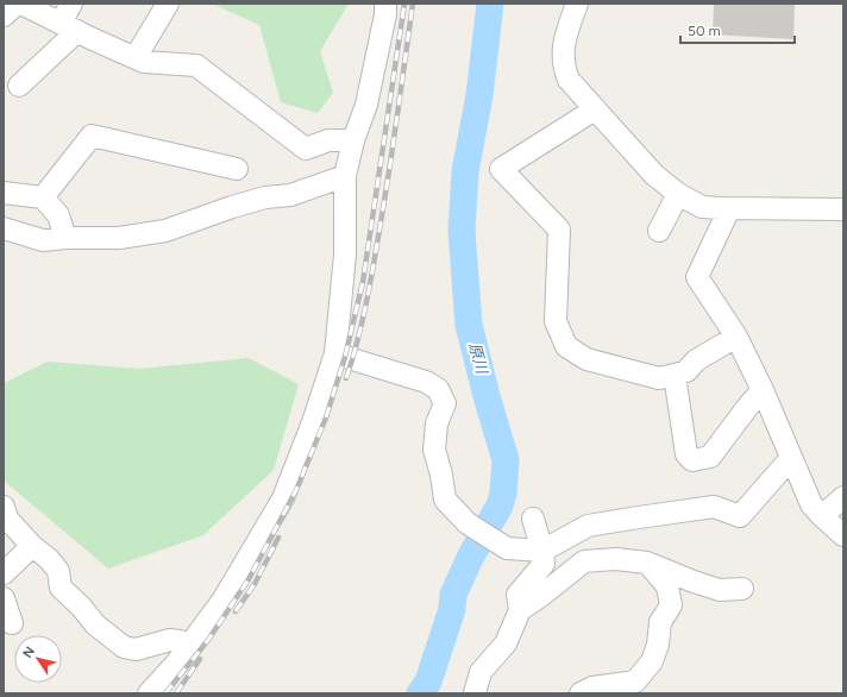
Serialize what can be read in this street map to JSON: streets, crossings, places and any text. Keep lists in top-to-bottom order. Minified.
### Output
{"water":["原川"],"scale_bar":"50 m","north":"top left"}
